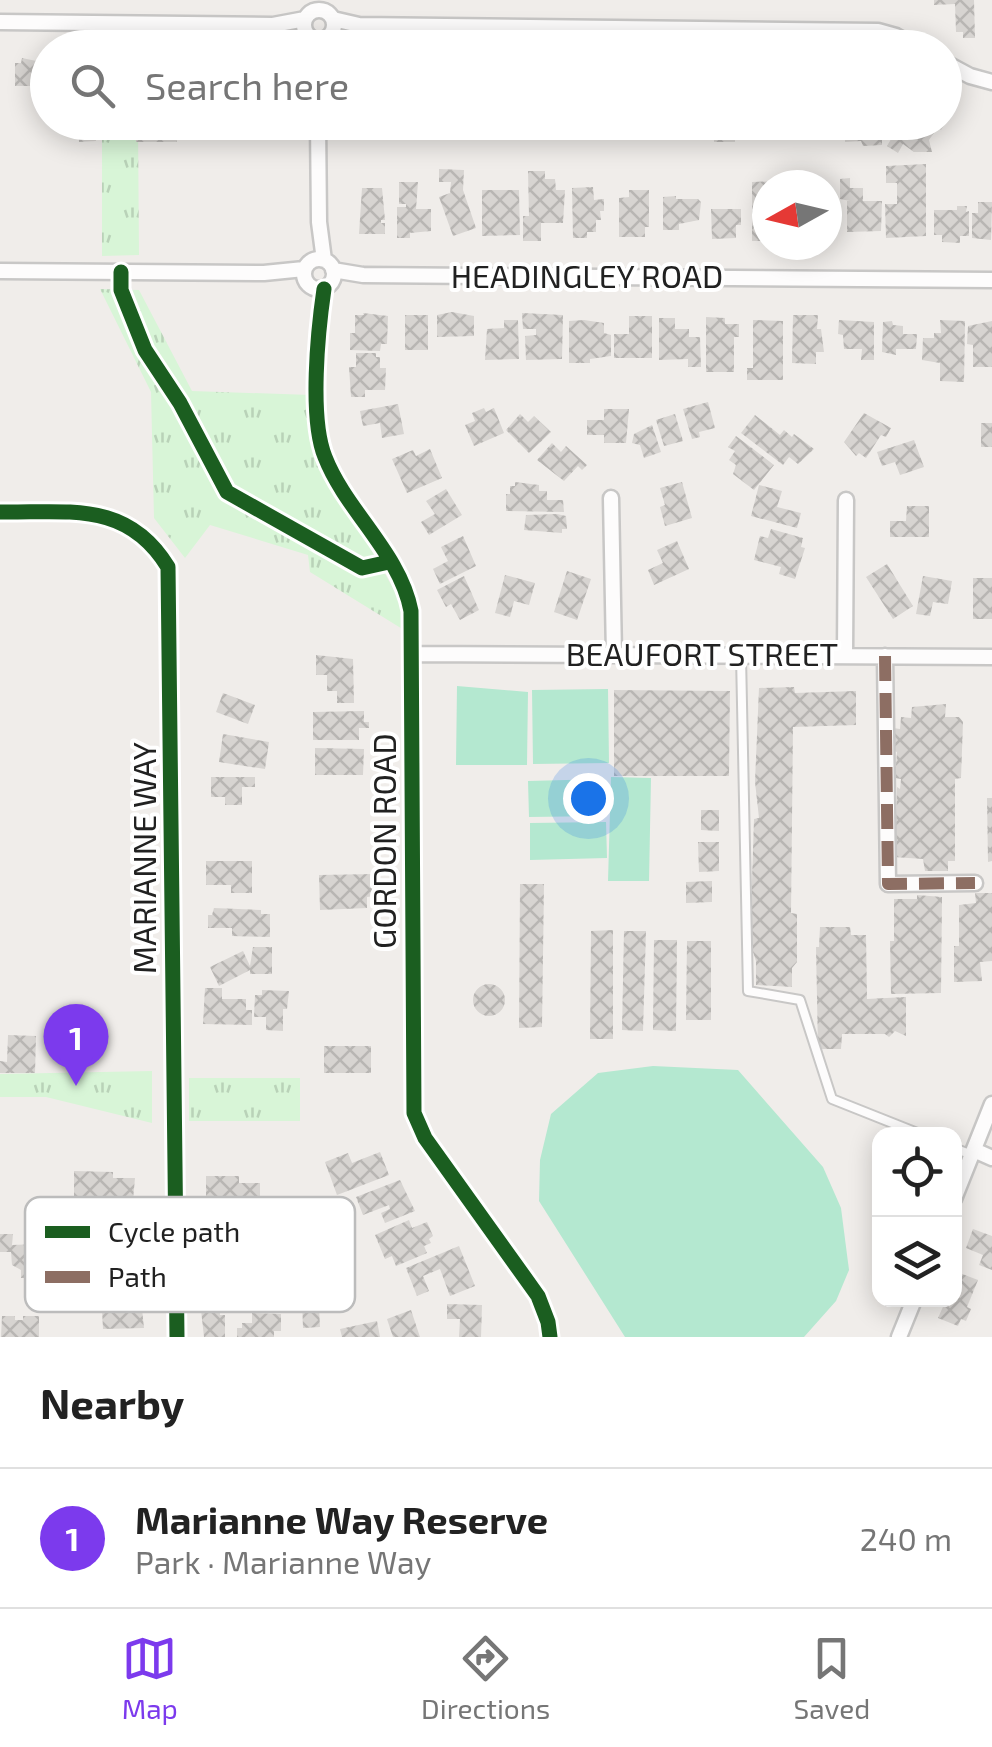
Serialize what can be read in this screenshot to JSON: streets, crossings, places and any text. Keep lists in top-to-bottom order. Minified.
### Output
{"streets":{"street":["HEADINGLEY ROAD","BEAUFORT STREET","GORDON ROAD","MARIANNE WAY"]},"crossings":[["HEADINGLEY ROAD","GORDON ROAD"],["BEAUFORT STREET","GORDON ROAD"]],"legend":["Cycle path","Path"],"north":"left","page":{"search":"Search here","pins":"1","heading":"Nearby","list":[{"mark":"1","name":"Marianne Way Reserve","note":"Park · Marianne Way","value":"240 m"}],"nav":["Map","Directions","Saved"]}}
